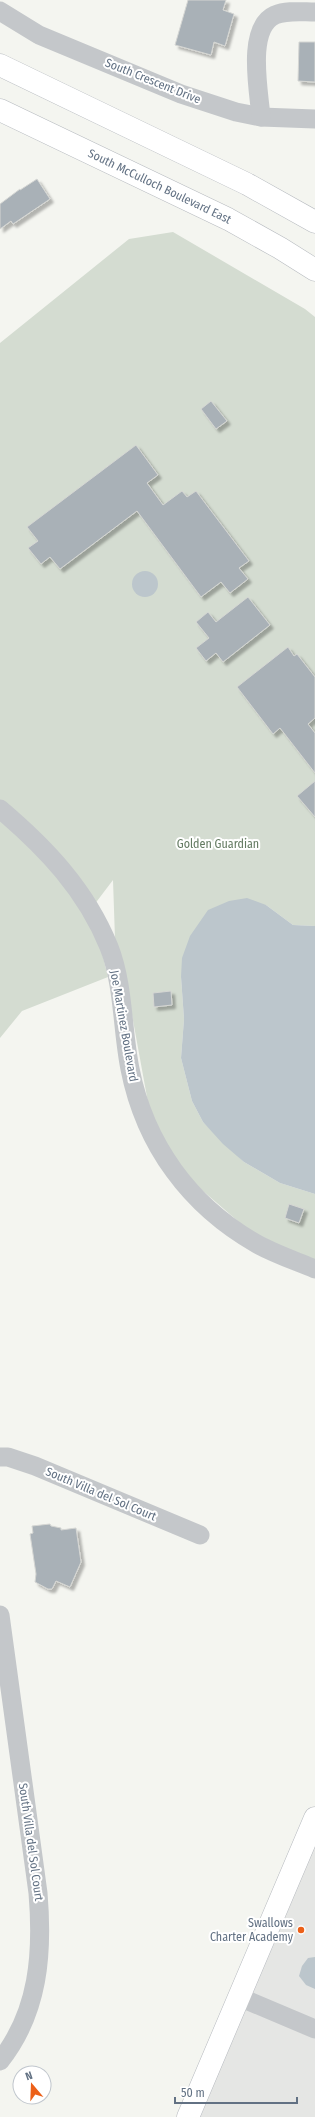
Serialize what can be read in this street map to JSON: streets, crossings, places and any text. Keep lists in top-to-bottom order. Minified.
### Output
{"streets":{"main road":["South McCulloch Boulevard East"],"street":["South Crescent Drive","Joe Martinez Boulevard","South Villa del Sol Court"]},"parks":["Golden Guardian"],"places":["Swallows Charter Academy"],"scale_bar":"50 m","north":"top"}
